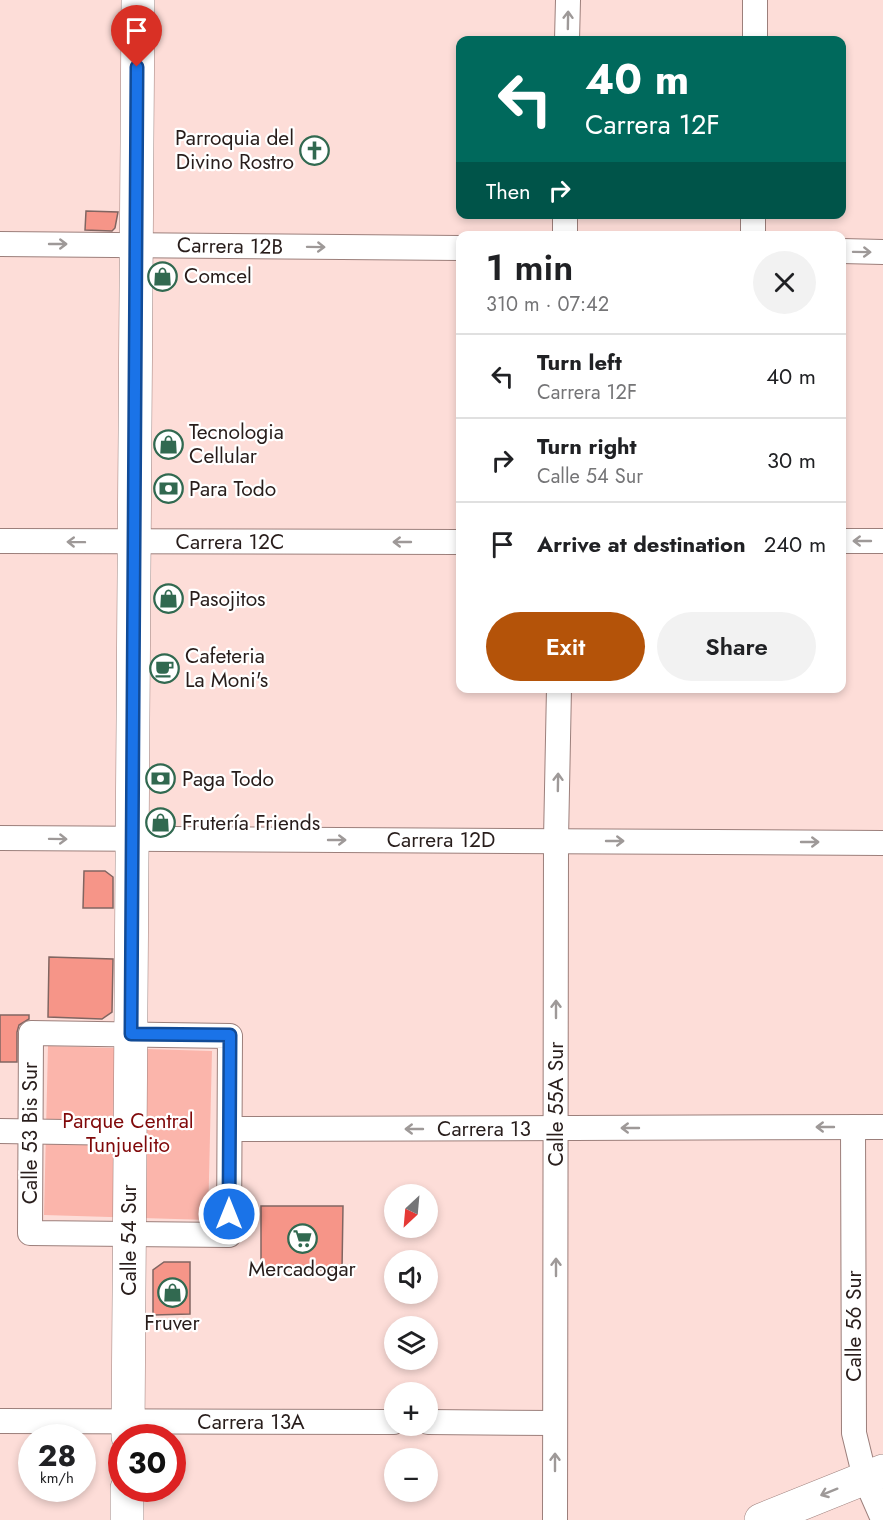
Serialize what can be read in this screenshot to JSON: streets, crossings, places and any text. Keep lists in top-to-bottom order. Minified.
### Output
{"streets":{"street":["Carrera 12B","Carrera 12C","Carrera 12D","Calle 55A Sur","Carrera 13","Calle 53 Bis Sur","Calle 54 Sur","Calle 56 Sur","Carrera 13A"]},"crossings":[["Carrera 12B","Calle 54 Sur"],["Carrera 12C","Calle 54 Sur"],["Carrera 12D","Calle 55A Sur"],["Carrera 12D","Calle 54 Sur"],["Calle 55A Sur","Carrera 13"],["Carrera 13","Calle 56 Sur"],["Calle 53 Bis Sur","Calle 54 Sur"]],"one_way":["Carrera 12B","Carrera 12C","Carrera 12D","Calle 55A Sur","Carrera 13"],"parks":["Parque Central Tunjuelito"],"places":{"church":["Parroquia del Divino Rostro"],"shop":["Comcel","Tecnologia Cellular","Pasojitos","Frutería Friends","Fruver"],"bank":["Para Todo","Paga Todo"],"cafe":["Cafeteria La Moni's"],"supermarket":["Mercadogar"]},"north":"bottom left","page":{"turn":["40 m","Carrera 12F"],"then":"Then","heading":["1 min","310 m · 07:42"],"list":[{"name":"Turn left","note":"Carrera 12F","value":"40 m"},{"name":"Turn right","note":"Calle 54 Sur","value":"30 m"},{"name":"Arrive at destination","value":"240 m"}],"buttons":["Exit","Share"],"map_buttons":["+","−"],"speed":"28 km/h","limit":"30"}}
